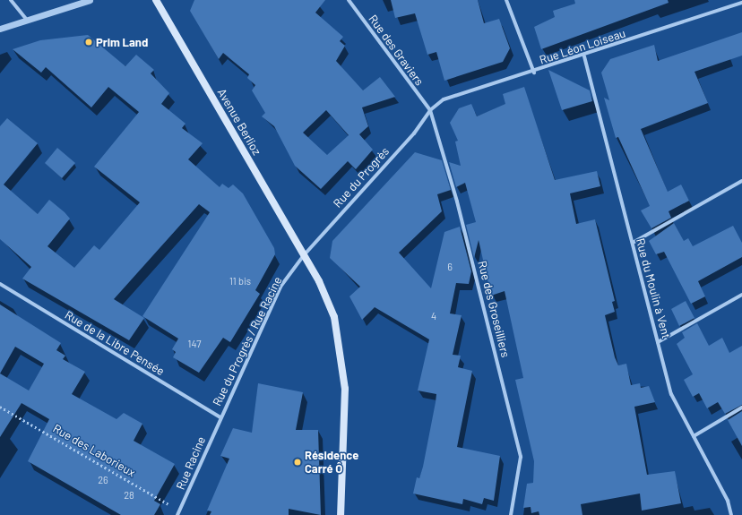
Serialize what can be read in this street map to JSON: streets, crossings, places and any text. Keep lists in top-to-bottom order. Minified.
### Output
{"streets":{"main road":["Avenue Berlioz"],"street":["Rue Léon Loiseau","Rue des Graviers","Rue du Progrès","Rue du Moulin à Vent","Rue des Groseilliers","Rue du Progrès / Rue Racine","Rue de la Libre Pensée","Rue Racine"],"path":["Rue des Laborieux"]},"crossings":[["Rue Léon Loiseau","Rue des Graviers"],["Rue Léon Loiseau","Rue du Progrès"],["Rue Léon Loiseau","Rue du Moulin à Vent"],["Rue Léon Loiseau","Rue des Groseilliers"],["Rue des Graviers","Rue du Progrès"],["Rue des Graviers","Rue des Groseilliers"],["Avenue Berlioz","Rue du Progrès"],["Avenue Berlioz","Rue du Progrès / Rue Racine"],["Rue du Progrès","Rue des Groseilliers"],["Rue du Progrès","Rue du Progrès / Rue Racine"],["Rue du Progrès / Rue Racine","Rue de la Libre Pensée"],["Rue du Progrès / Rue Racine","Rue Racine"],["Rue de la Libre Pensée","Rue Racine"],["Rue des Laborieux","Rue Racine"]],"places":["Prim Land","Résidence Carré Ô"],"house_numbers":["6","11 bis","4","147","26","28"]}
